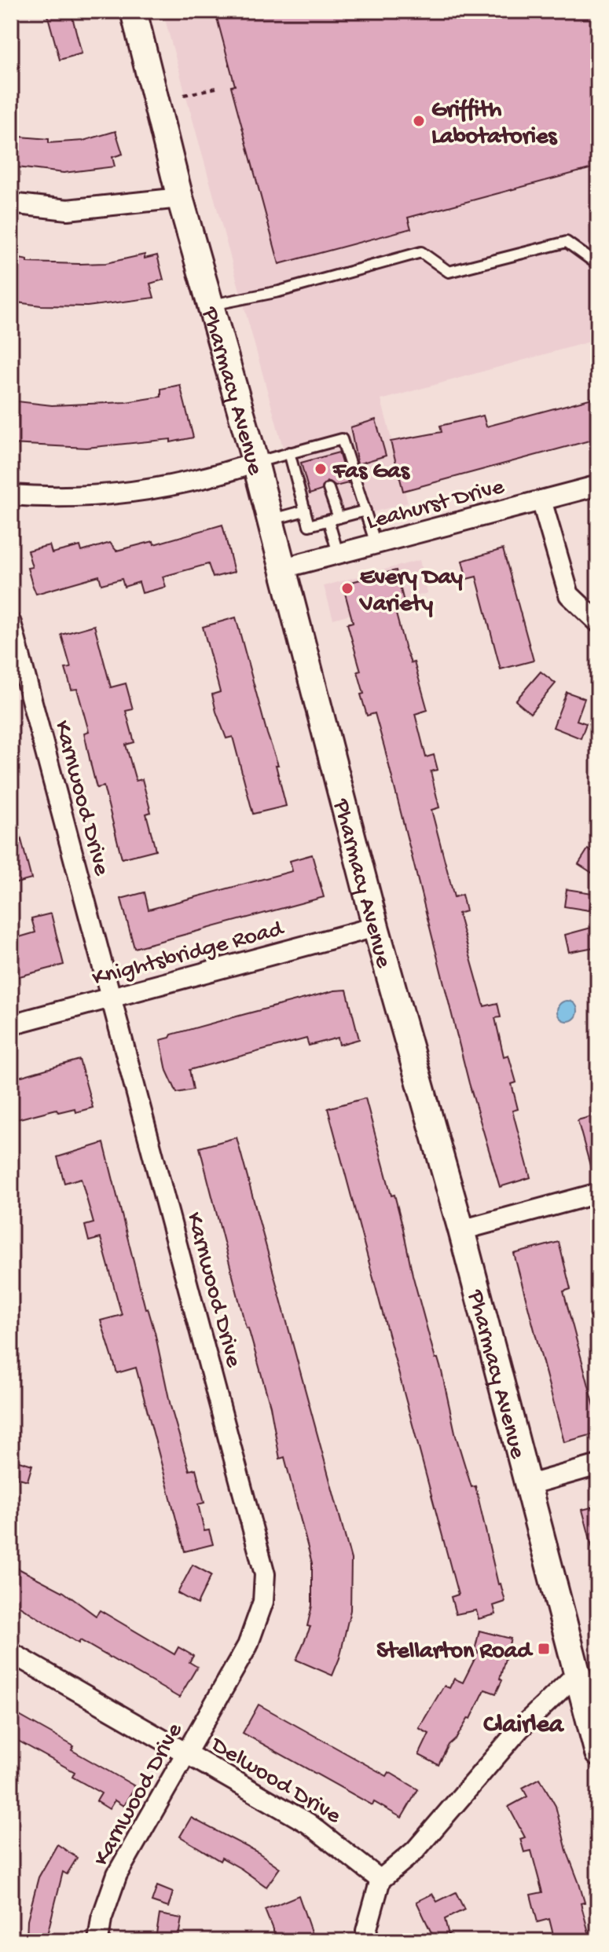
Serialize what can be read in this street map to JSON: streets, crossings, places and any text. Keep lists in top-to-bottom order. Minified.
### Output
{"streets":{"street":["Pharmacy Avenue","Leahurst Drive","Karnwood Drive","Knightsbridge Road","Delwood Drive"]},"crossings":[["Pharmacy Avenue","Leahurst Drive"],["Pharmacy Avenue","Knightsbridge Road"],["Karnwood Drive","Knightsbridge Road"],["Karnwood Drive","Delwood Drive"]],"districts":["Clairlea"],"places":{"other":["Griffith Labotatories","Fas Gas","Every Day Variety"],"transit":["Stellarton Road"]}}
